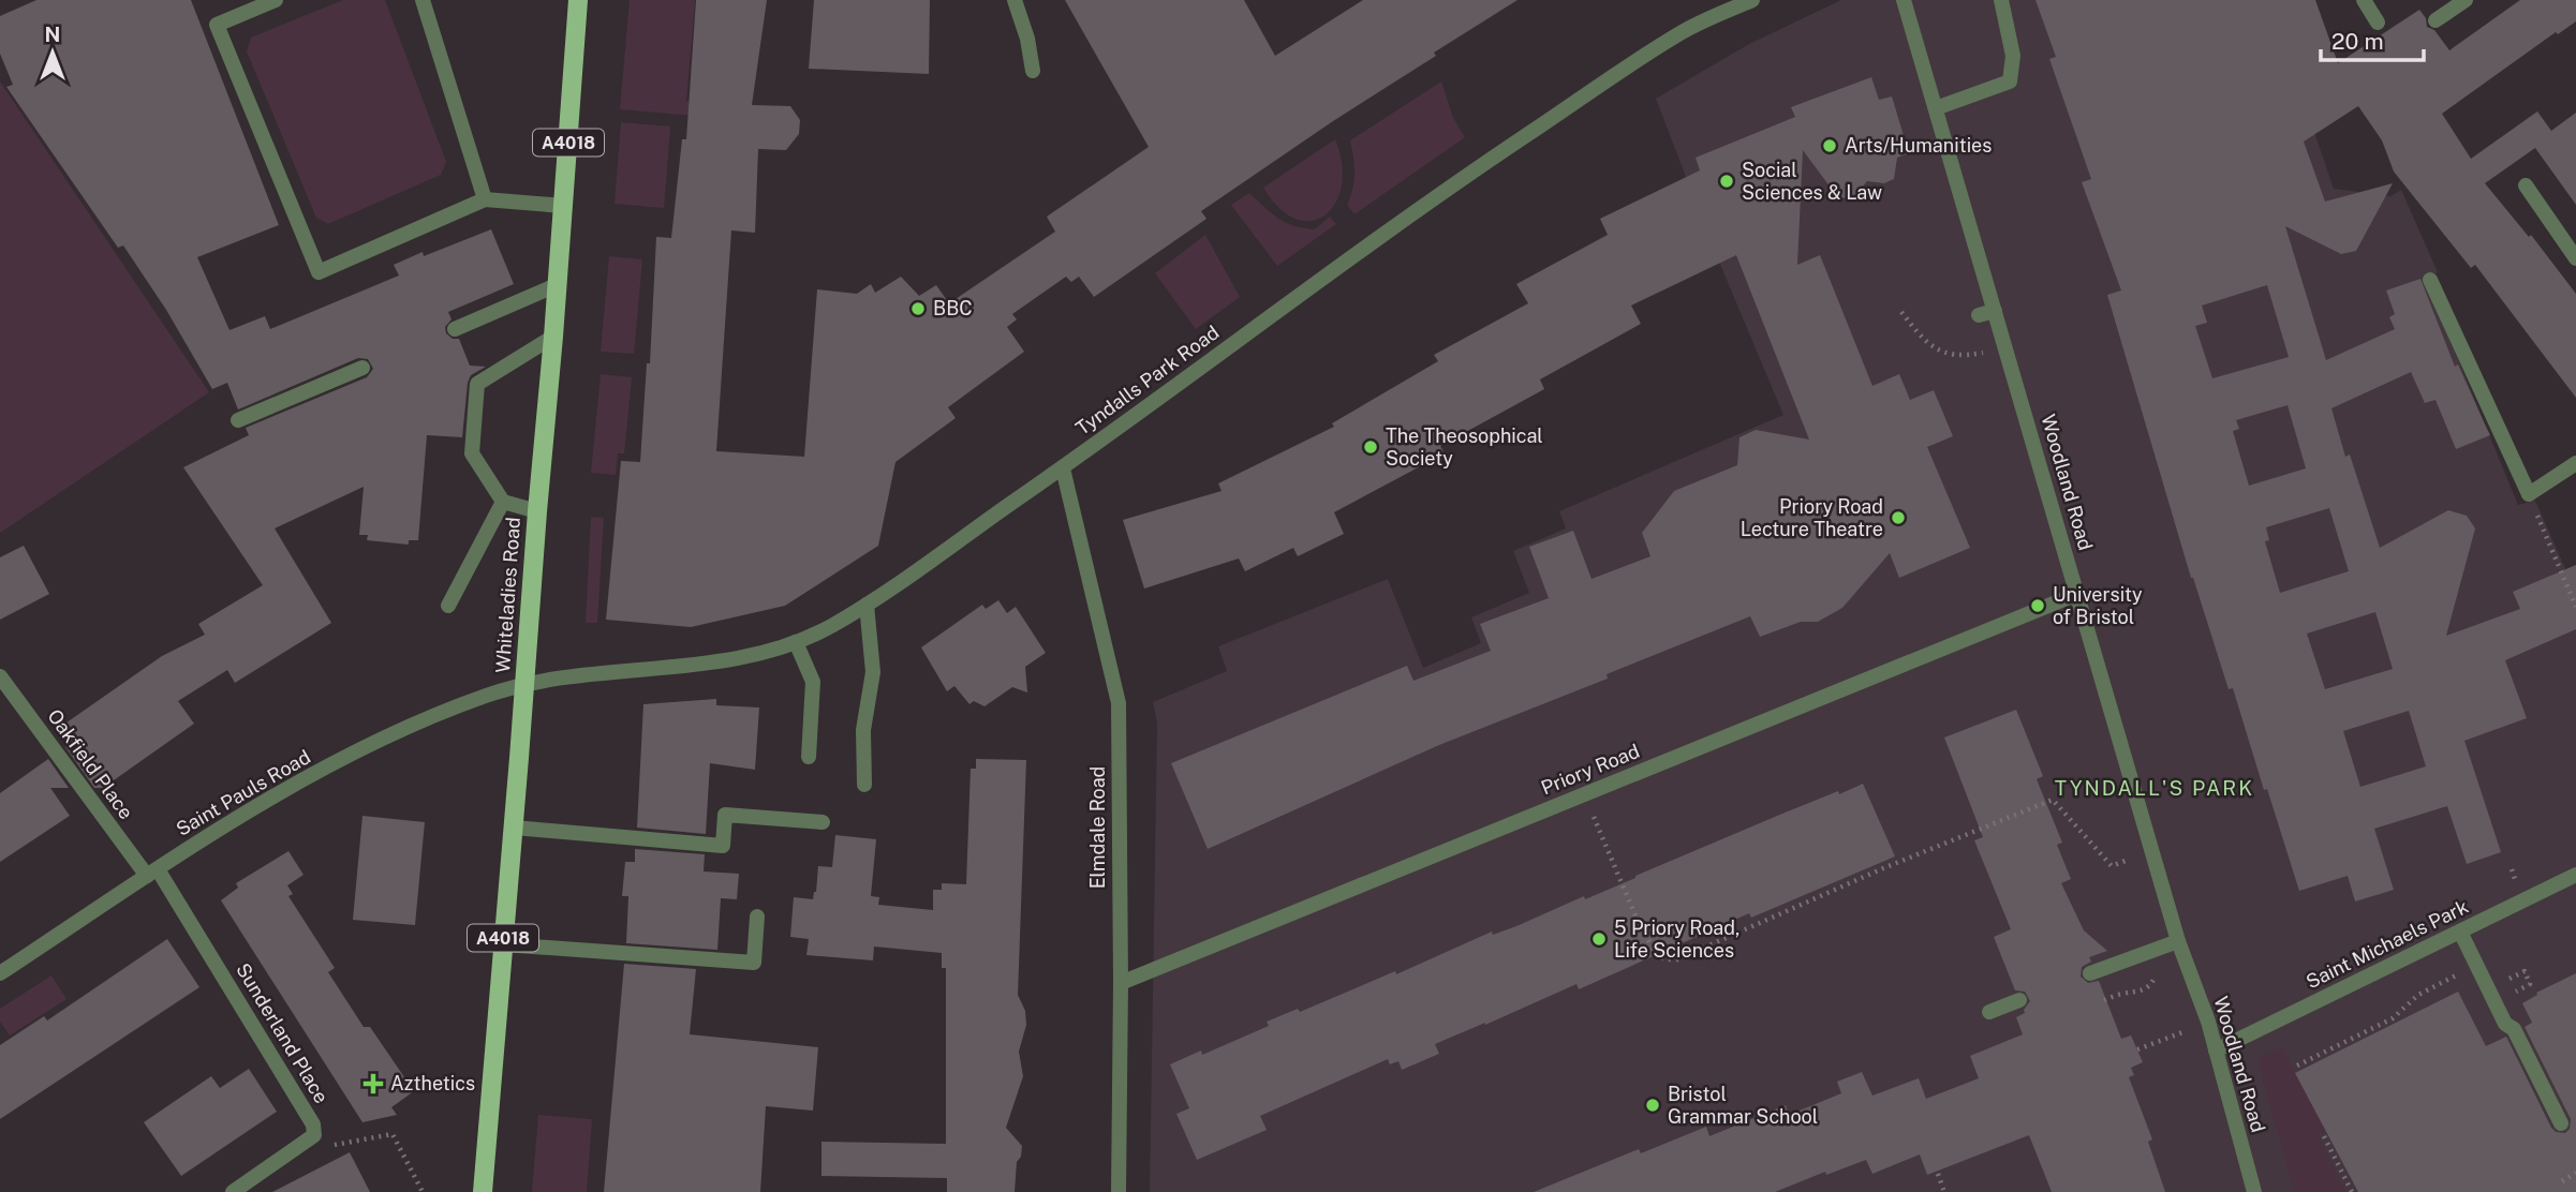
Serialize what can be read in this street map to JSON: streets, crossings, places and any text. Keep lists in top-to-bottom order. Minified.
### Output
{"streets":{"main road":["A4018","Whiteladies Road"],"street":["Tyndalls Park Road","Woodland Road","Oakfield Place","Priory Road","Saint Pauls Road","Elmdale Road","Saint Michaels Park","Sunderland Place"]},"crossings":[["Tyndalls Park Road","Whiteladies Road"],["Tyndalls Park Road","Saint Pauls Road"],["Tyndalls Park Road","Elmdale Road"],["Woodland Road","Priory Road"],["Woodland Road","Saint Michaels Park"],["Whiteladies Road","Saint Pauls Road"],["Oakfield Place","Saint Pauls Road"],["Oakfield Place","Sunderland Place"],["Priory Road","Elmdale Road"],["Saint Pauls Road","Sunderland Place"]],"districts":["TYNDALL'S PARK"],"places":{"other":["Arts/Humanities","Social Sciences & Law","BBC","The Theosophical Society","Priory Road Lecture Theatre","University of Bristol","5 Priory Road, Life Sciences","Bristol Grammar School"],"health":["Azthetics"]},"scale_bar":"20 m","north":"top"}
